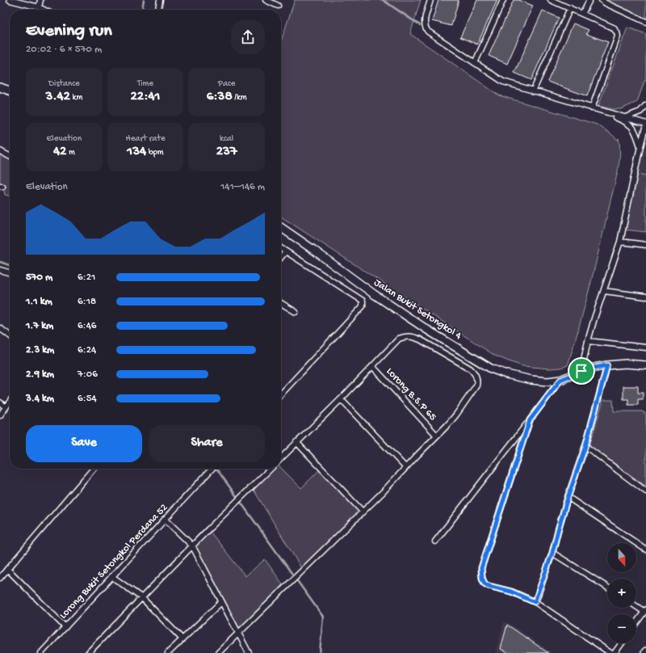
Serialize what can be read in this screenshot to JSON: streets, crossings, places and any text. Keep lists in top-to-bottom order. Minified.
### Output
{"streets":{"street":["Jalan Bukit Setongkol 4","Lorong B.S.P 65","Lorong Bukit Setongkol Perdana 52"]},"north":"bottom","page":{"heading":["Evening run","20:02 · 6 × 570 m"],"stats":[["Distance","3.42 km"],["Time","22:41"],["Pace","6:38 /km"],["Elevation","42 m"],["Heart rate","134 bpm"],["kcal","237"]],"chart":["Elevation","141–146 m"],"list":[{"name":"570 m","note":"6:21"},{"name":"1.1 km","note":"6:18"},{"name":"1.7 km","note":"6:46"},{"name":"2.3 km","note":"6:24"},{"name":"2.9 km","note":"7:06"},{"name":"3.4 km","note":"6:54"}],"buttons":["Save","Share"],"map_buttons":["+","−"]}}
